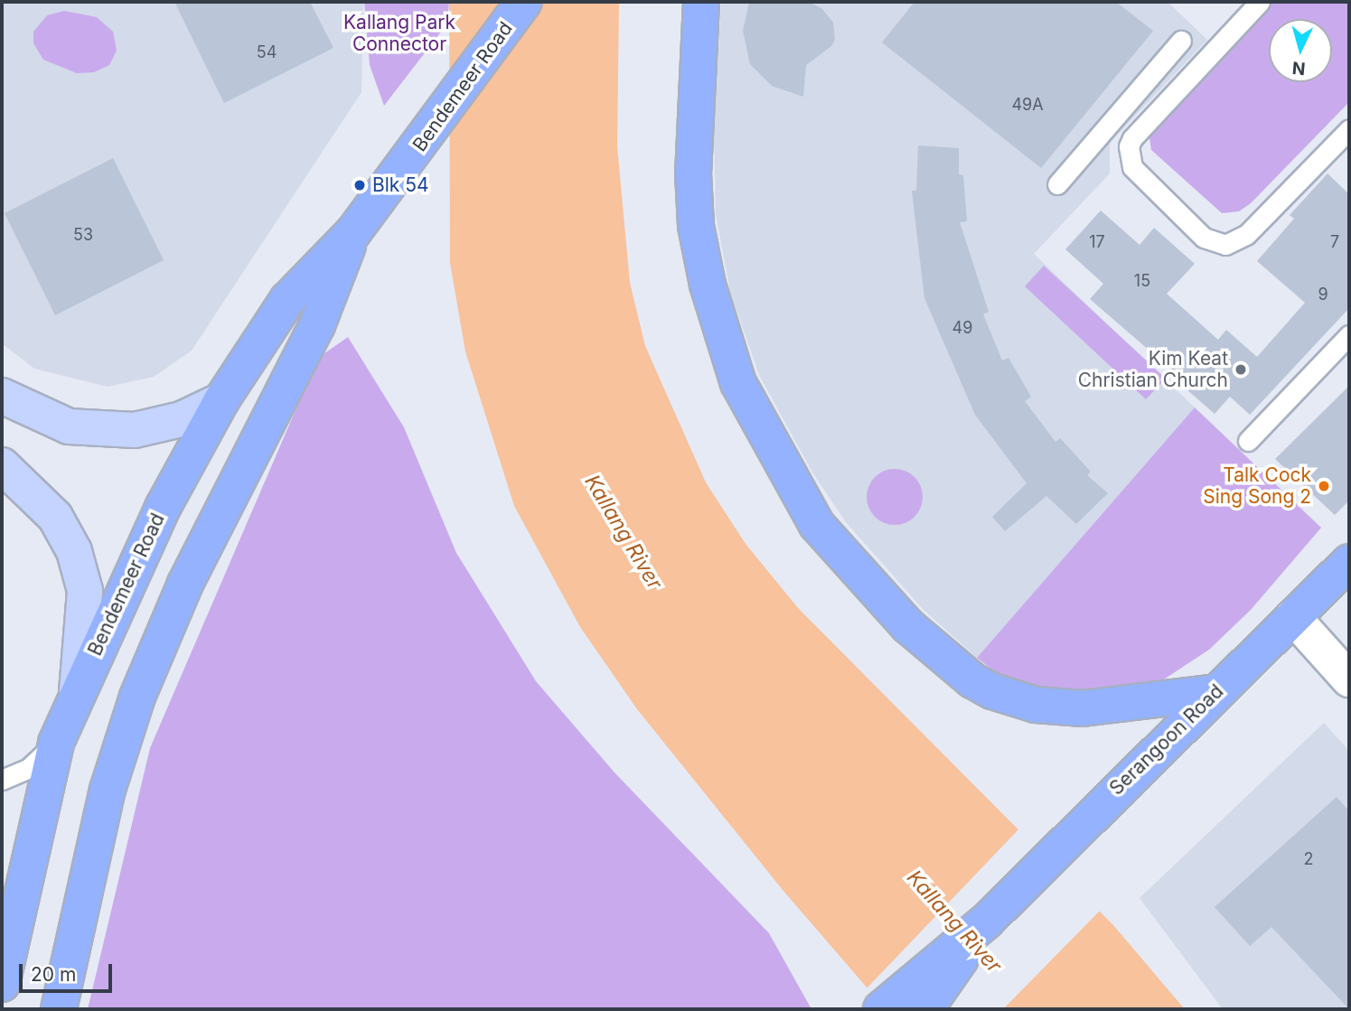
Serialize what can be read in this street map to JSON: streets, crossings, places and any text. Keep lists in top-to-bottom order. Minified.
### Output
{"streets":{"main road":["Bendemeer Road","Serangoon Road"]},"water":["Kallang River"],"parks":["Kallang Park Connector"],"places":["Blk 54","Kim Keat Christian Church","Talk Cock Sing Song 2"],"house_numbers":["54","49A","53","17","7","15","9","49","2"],"scale_bar":"20 m","north":"bottom"}
